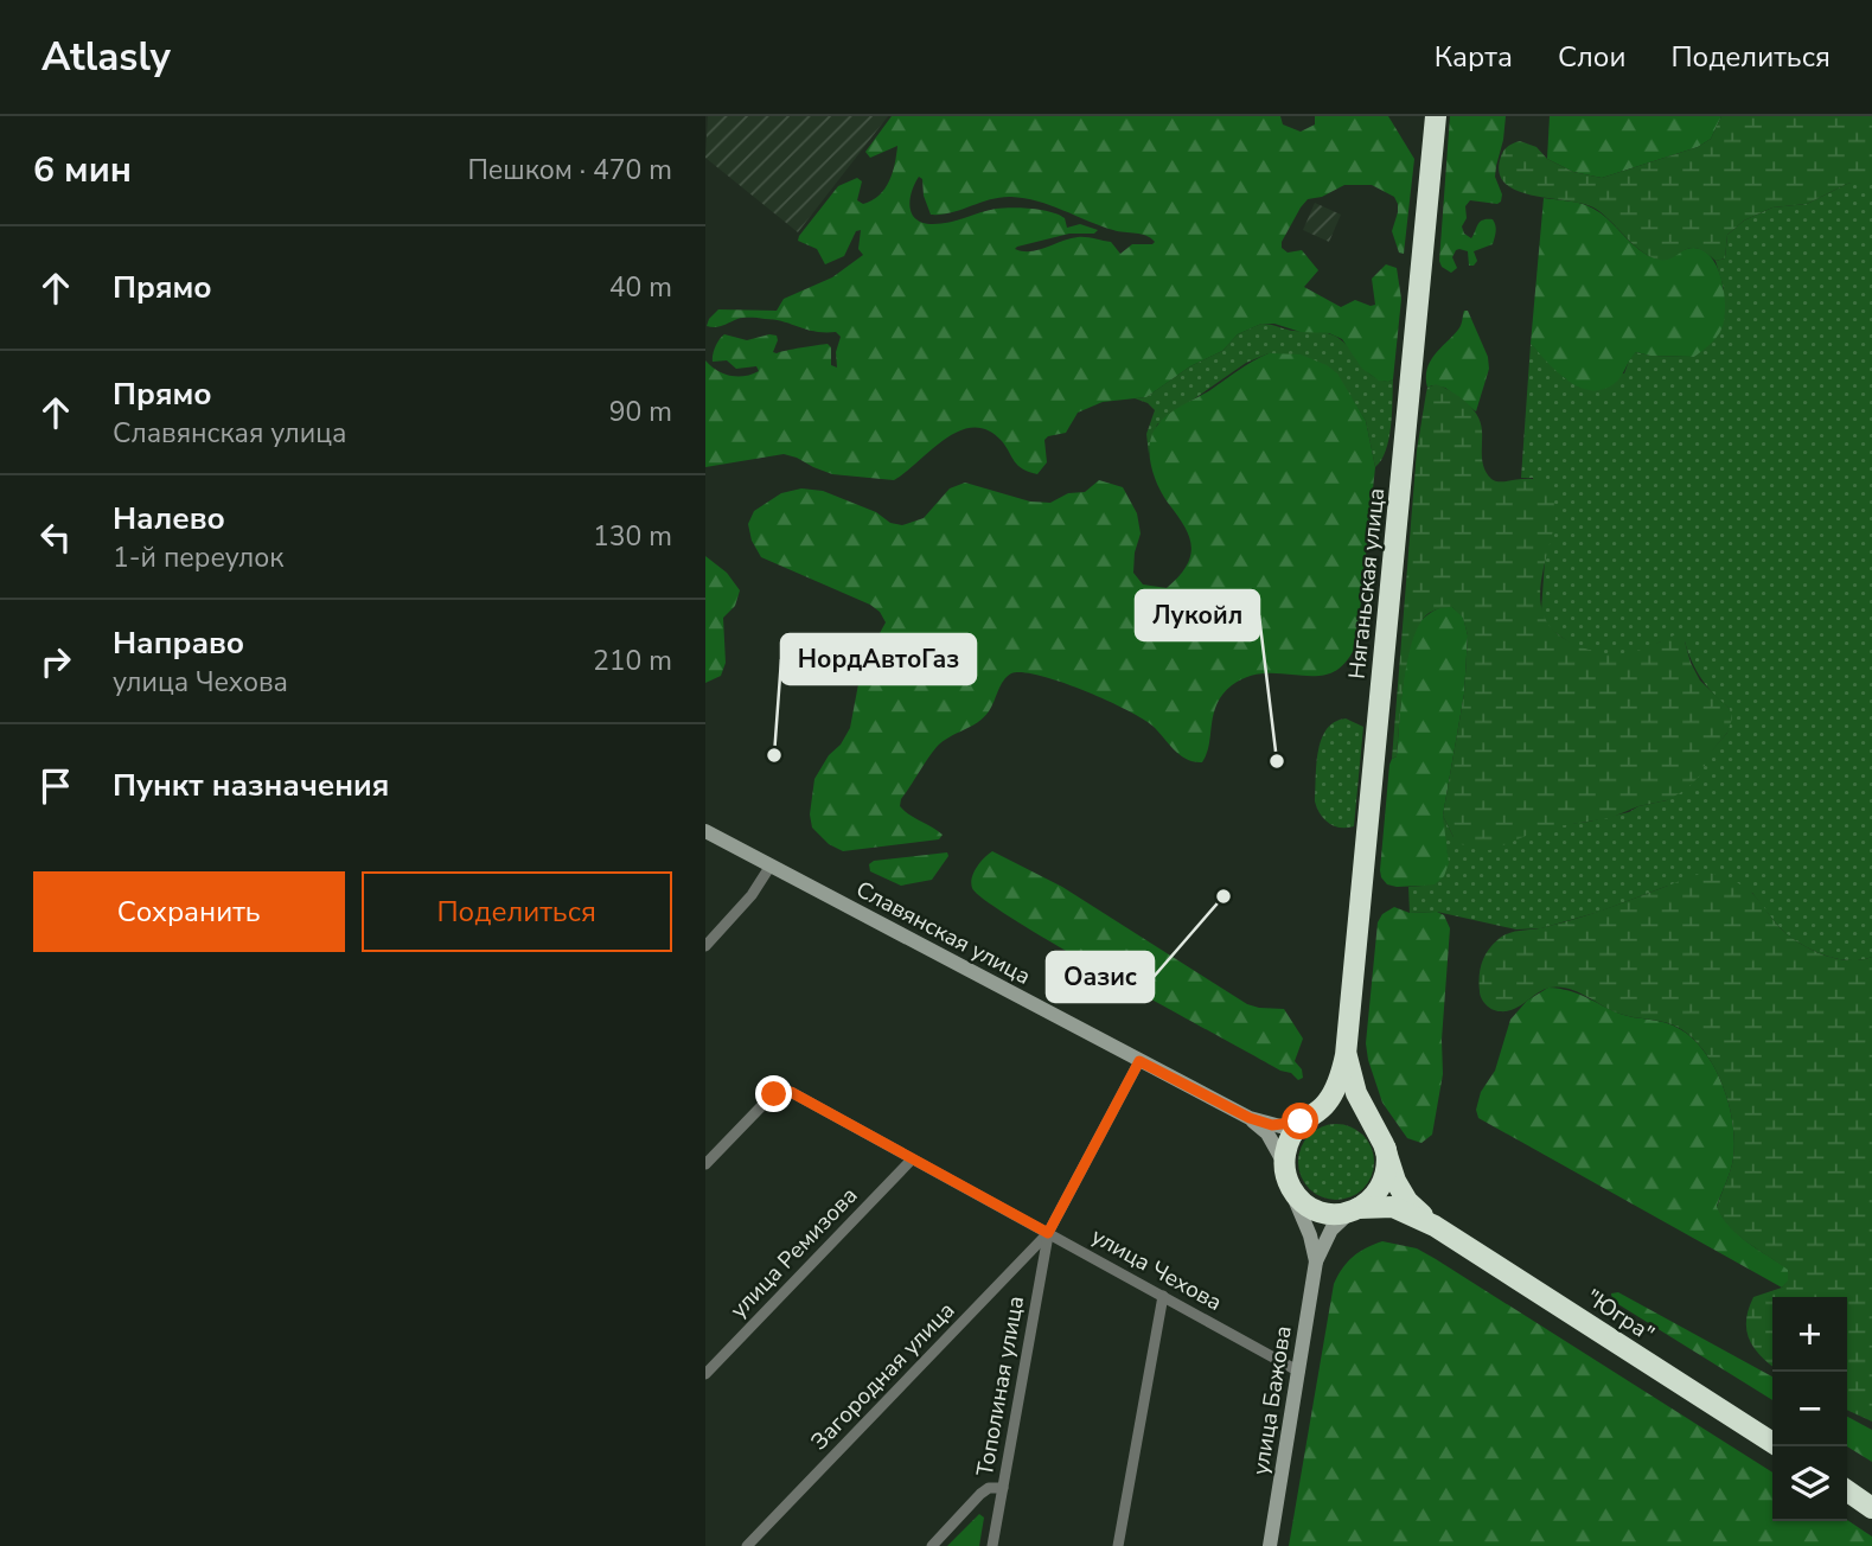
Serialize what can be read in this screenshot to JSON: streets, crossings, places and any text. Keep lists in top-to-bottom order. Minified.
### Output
{"streets":{"highway":["Няганьская улица","\"Югра\""],"street":["Славянская улица","улица Ремизова","улица Чехова","Загородная улица","Тополиная улица","улица Бажова"]},"crossings":[["улица Ремизова","улица Чехова"],["улица Чехова","Загородная улица"],["улица Чехова","Тополиная улица"],["улица Чехова","улица Бажова"],["Загородная улица","Тополиная улица"]],"places":["НордАвтоГаз","Лукойл","Оазис"],"page":{"header":"Atlasly","nav":["Карта","Слои","Поделиться"],"heading":["6 мин","Пешком · 470 m"],"list":[["Прямо","40 m"],["Прямо","Славянская улица","90 m"],["Налево","1-й переулок","130 m"],["Направо","улица Чехова","210 m"],"Пункт назначения"],"buttons":["Сохранить","Поделиться"],"map_buttons":["+","−"]}}
